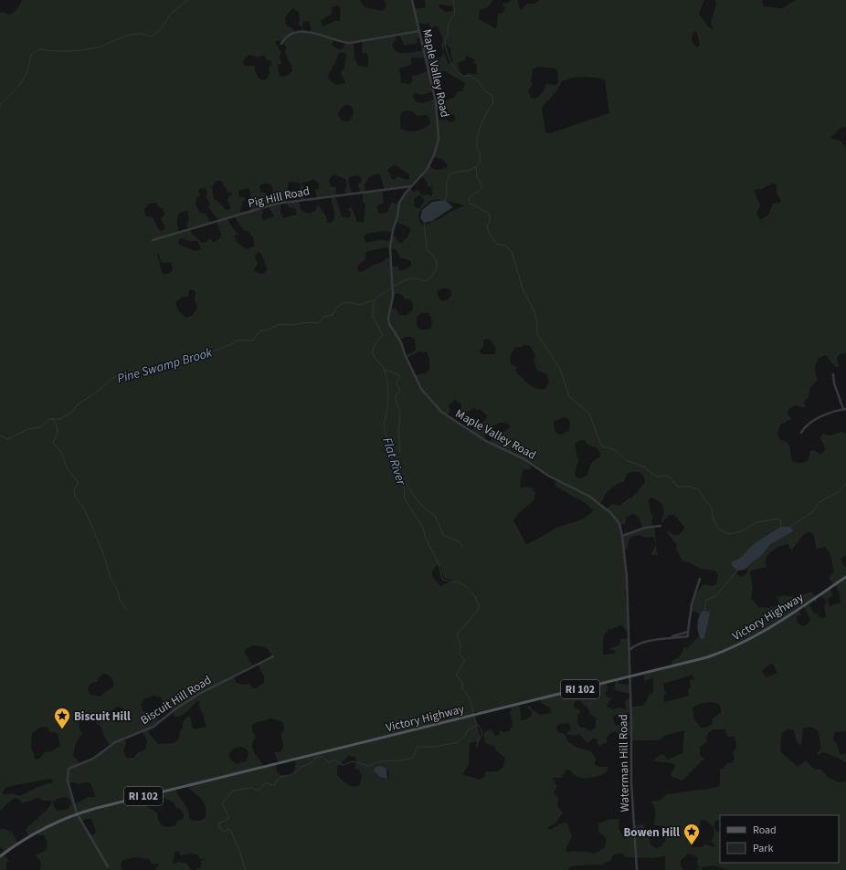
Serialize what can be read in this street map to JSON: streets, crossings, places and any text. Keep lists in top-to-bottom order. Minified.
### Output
{"streets":{"main road":["Victory Highway","RI 102"],"street":["Maple Valley Road","Pig Hill Road","Biscuit Hill Road","Waterman Hill Road"]},"crossings":[["Maple Valley Road","Pig Hill Road"],["Maple Valley Road","Victory Highway"],["Maple Valley Road","Waterman Hill Road"],["Victory Highway","Biscuit Hill Road"],["Victory Highway","Waterman Hill Road"]],"water":["Pine Swamp Brook","Flat River"],"places":{"place":["Biscuit Hill","Bowen Hill"]},"legend":["Road","Park"]}
